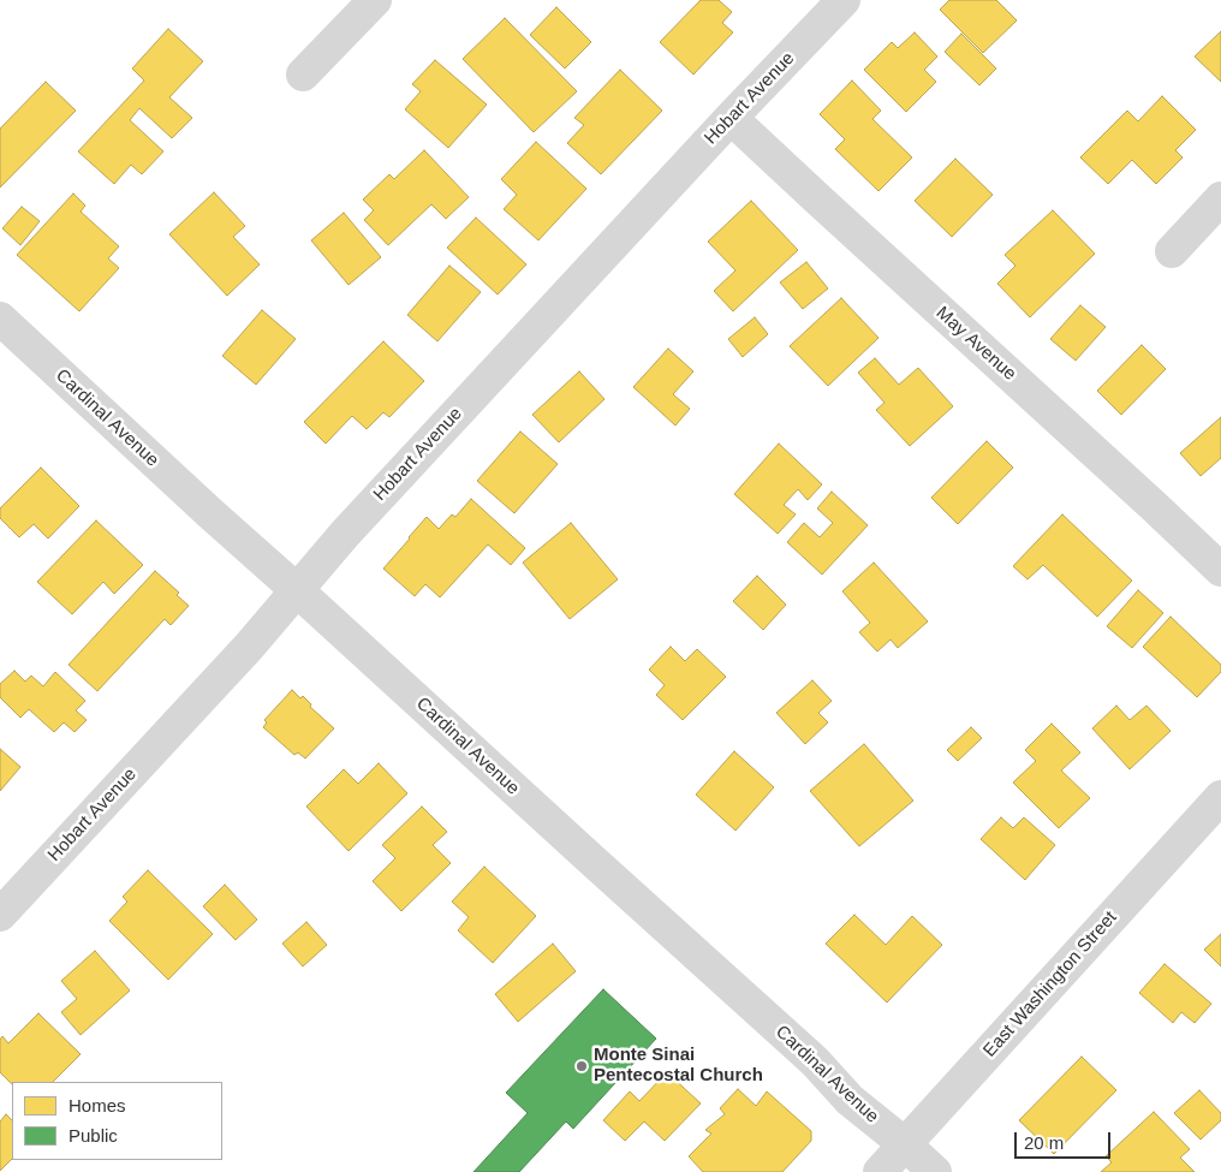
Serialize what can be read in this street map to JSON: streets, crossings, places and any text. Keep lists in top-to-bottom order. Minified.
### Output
{"streets":{"street":["Hobart Avenue","May Avenue","Cardinal Avenue","East Washington Street"]},"crossings":[["Hobart Avenue","May Avenue"],["Hobart Avenue","Cardinal Avenue"],["Cardinal Avenue","East Washington Street"]],"places":["Monte Sinai Pentecostal Church"],"legend":["Homes","Public"],"scale_bar":"20 m"}
